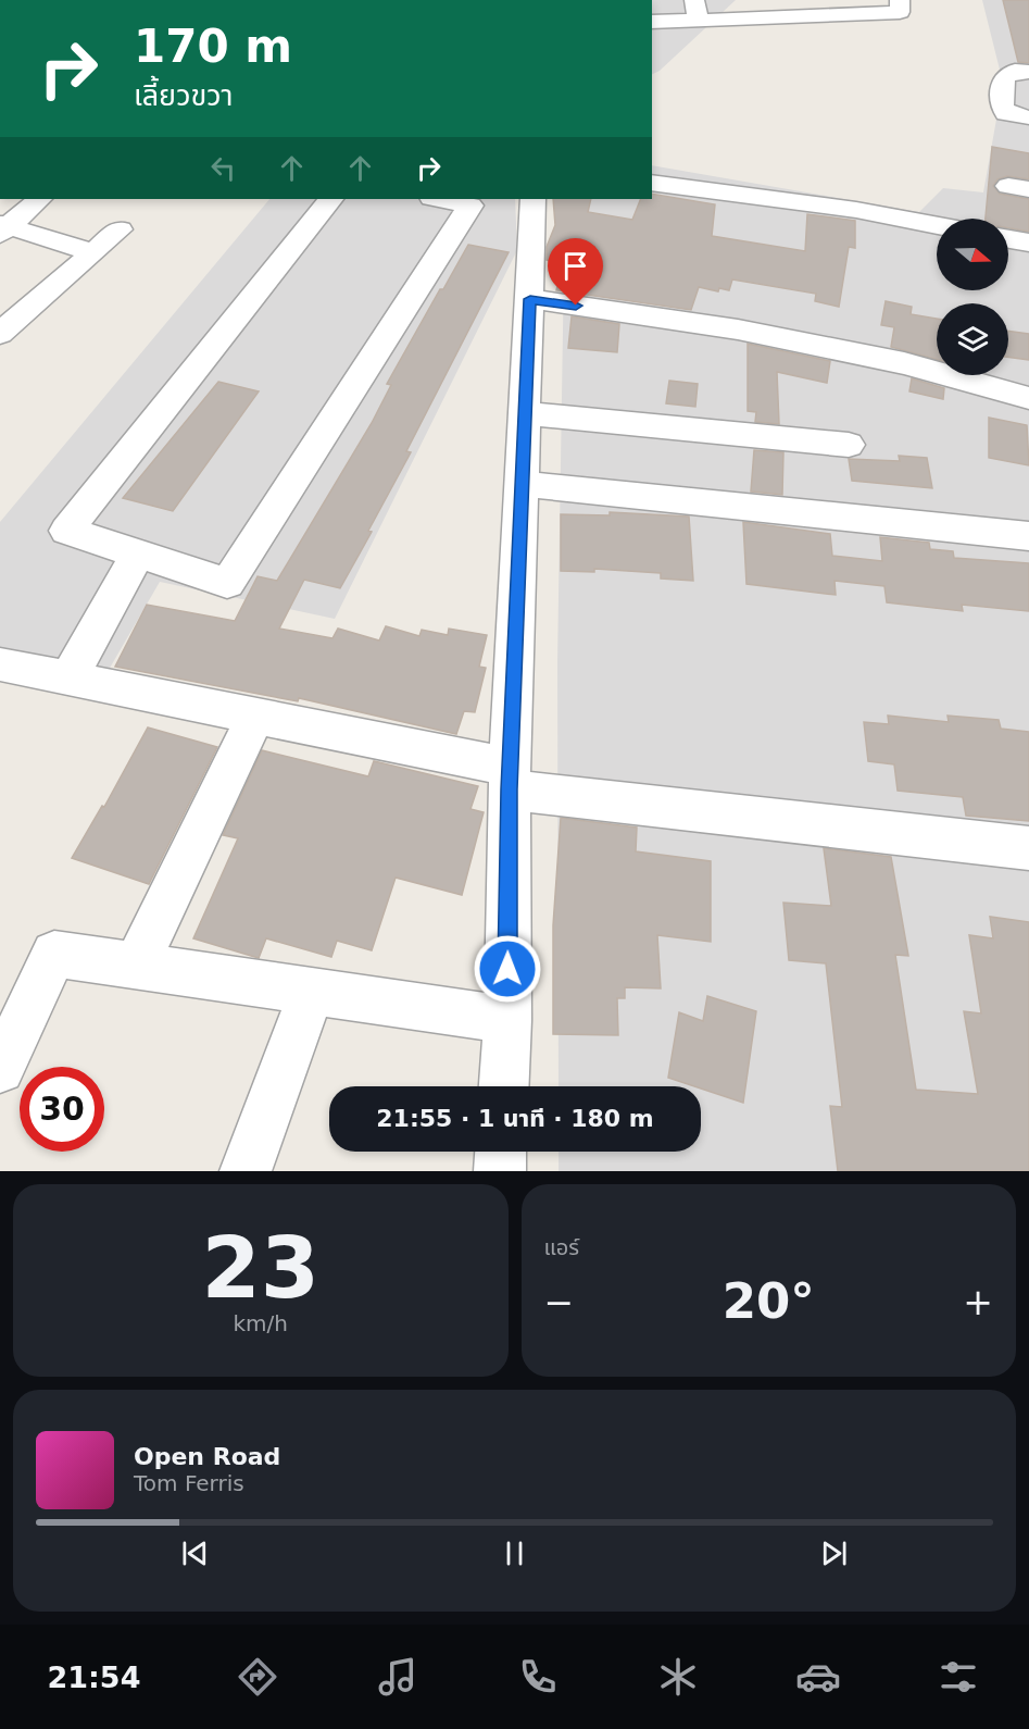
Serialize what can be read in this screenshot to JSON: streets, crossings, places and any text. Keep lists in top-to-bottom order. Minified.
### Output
{"north":"right","page":{"turn":["170 m","เลี้ยวขวา"],"limit":"30","trip":"21:55 · 1 นาที · 180 m","tile":[["23","km/h"],"แอร์"],"heat":["−","20°","+"],"song":["Open Road","Tom Ferris"],"tabs":"21:54"}}
